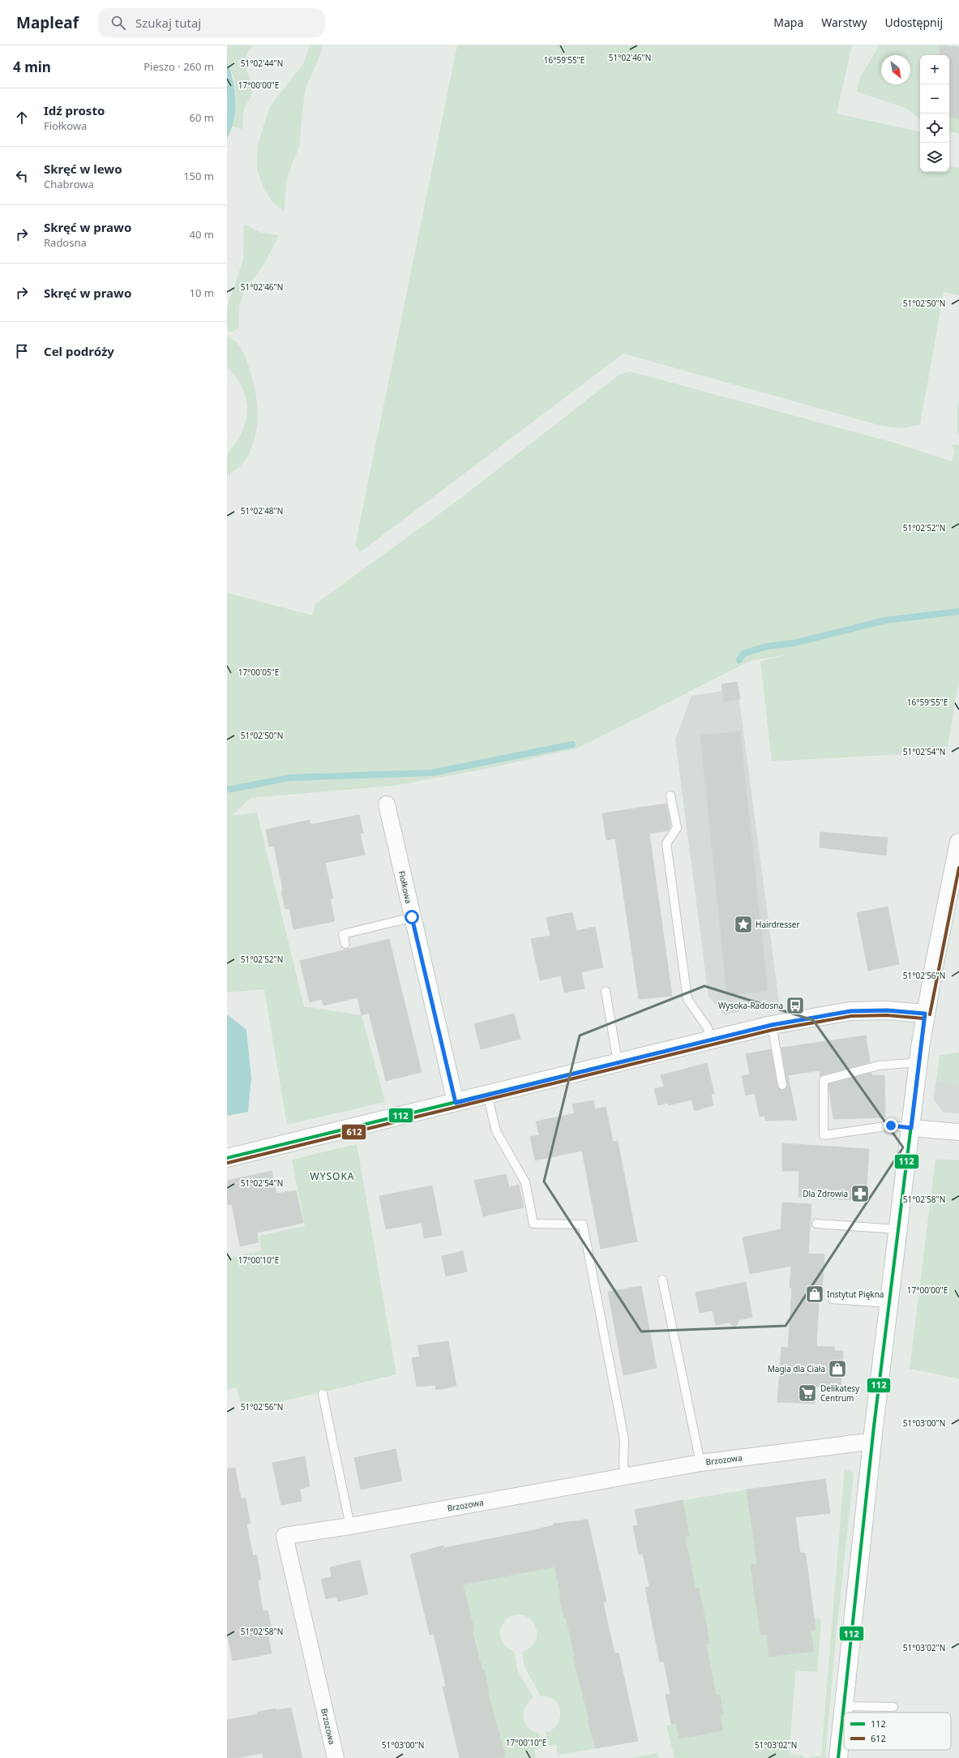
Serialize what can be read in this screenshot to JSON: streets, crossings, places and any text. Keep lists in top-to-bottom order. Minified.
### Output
{"streets":{"street":["Fiołkowa","Brzozowa"]},"districts":["WYSOKA"],"places":{"place":["Hairdresser"],"bus stop":["Wysoka-Radosna"],"pharmacy":["Dla Zdrowia"],"shop":["Instytut Piękna","Magia dla Ciała"],"supermarket":["Delikatesy Centrum"]},"lines":["transit line 612","transit line 112"],"legend":["112","612"],"north":"bottom right","page":{"header":"Mapleaf","search":"Szukaj tutaj","nav":["Mapa","Warstwy","Udostępnij"],"heading":["4 min","Pieszo · 260 m"],"map_buttons":["+","−"],"list":[["Idź prosto","Fiołkowa","60 m"],["Skręć w lewo","Chabrowa","150 m"],["Skręć w prawo","Radosna","40 m"],["Skręć w prawo","10 m"],"Cel podróży"]},"coordinates":["51°02'46\"N","16°59'55\"E","51°02'44\"N","17°00'00\"E","51°02'50\"N","51°02'48\"N","51°02'52\"N","17°00'05\"E","51°02'54\"N","51°02'56\"N","51°02'58\"N","17°00'10\"E","51°03'00\"N","51°03'02\"N"]}
